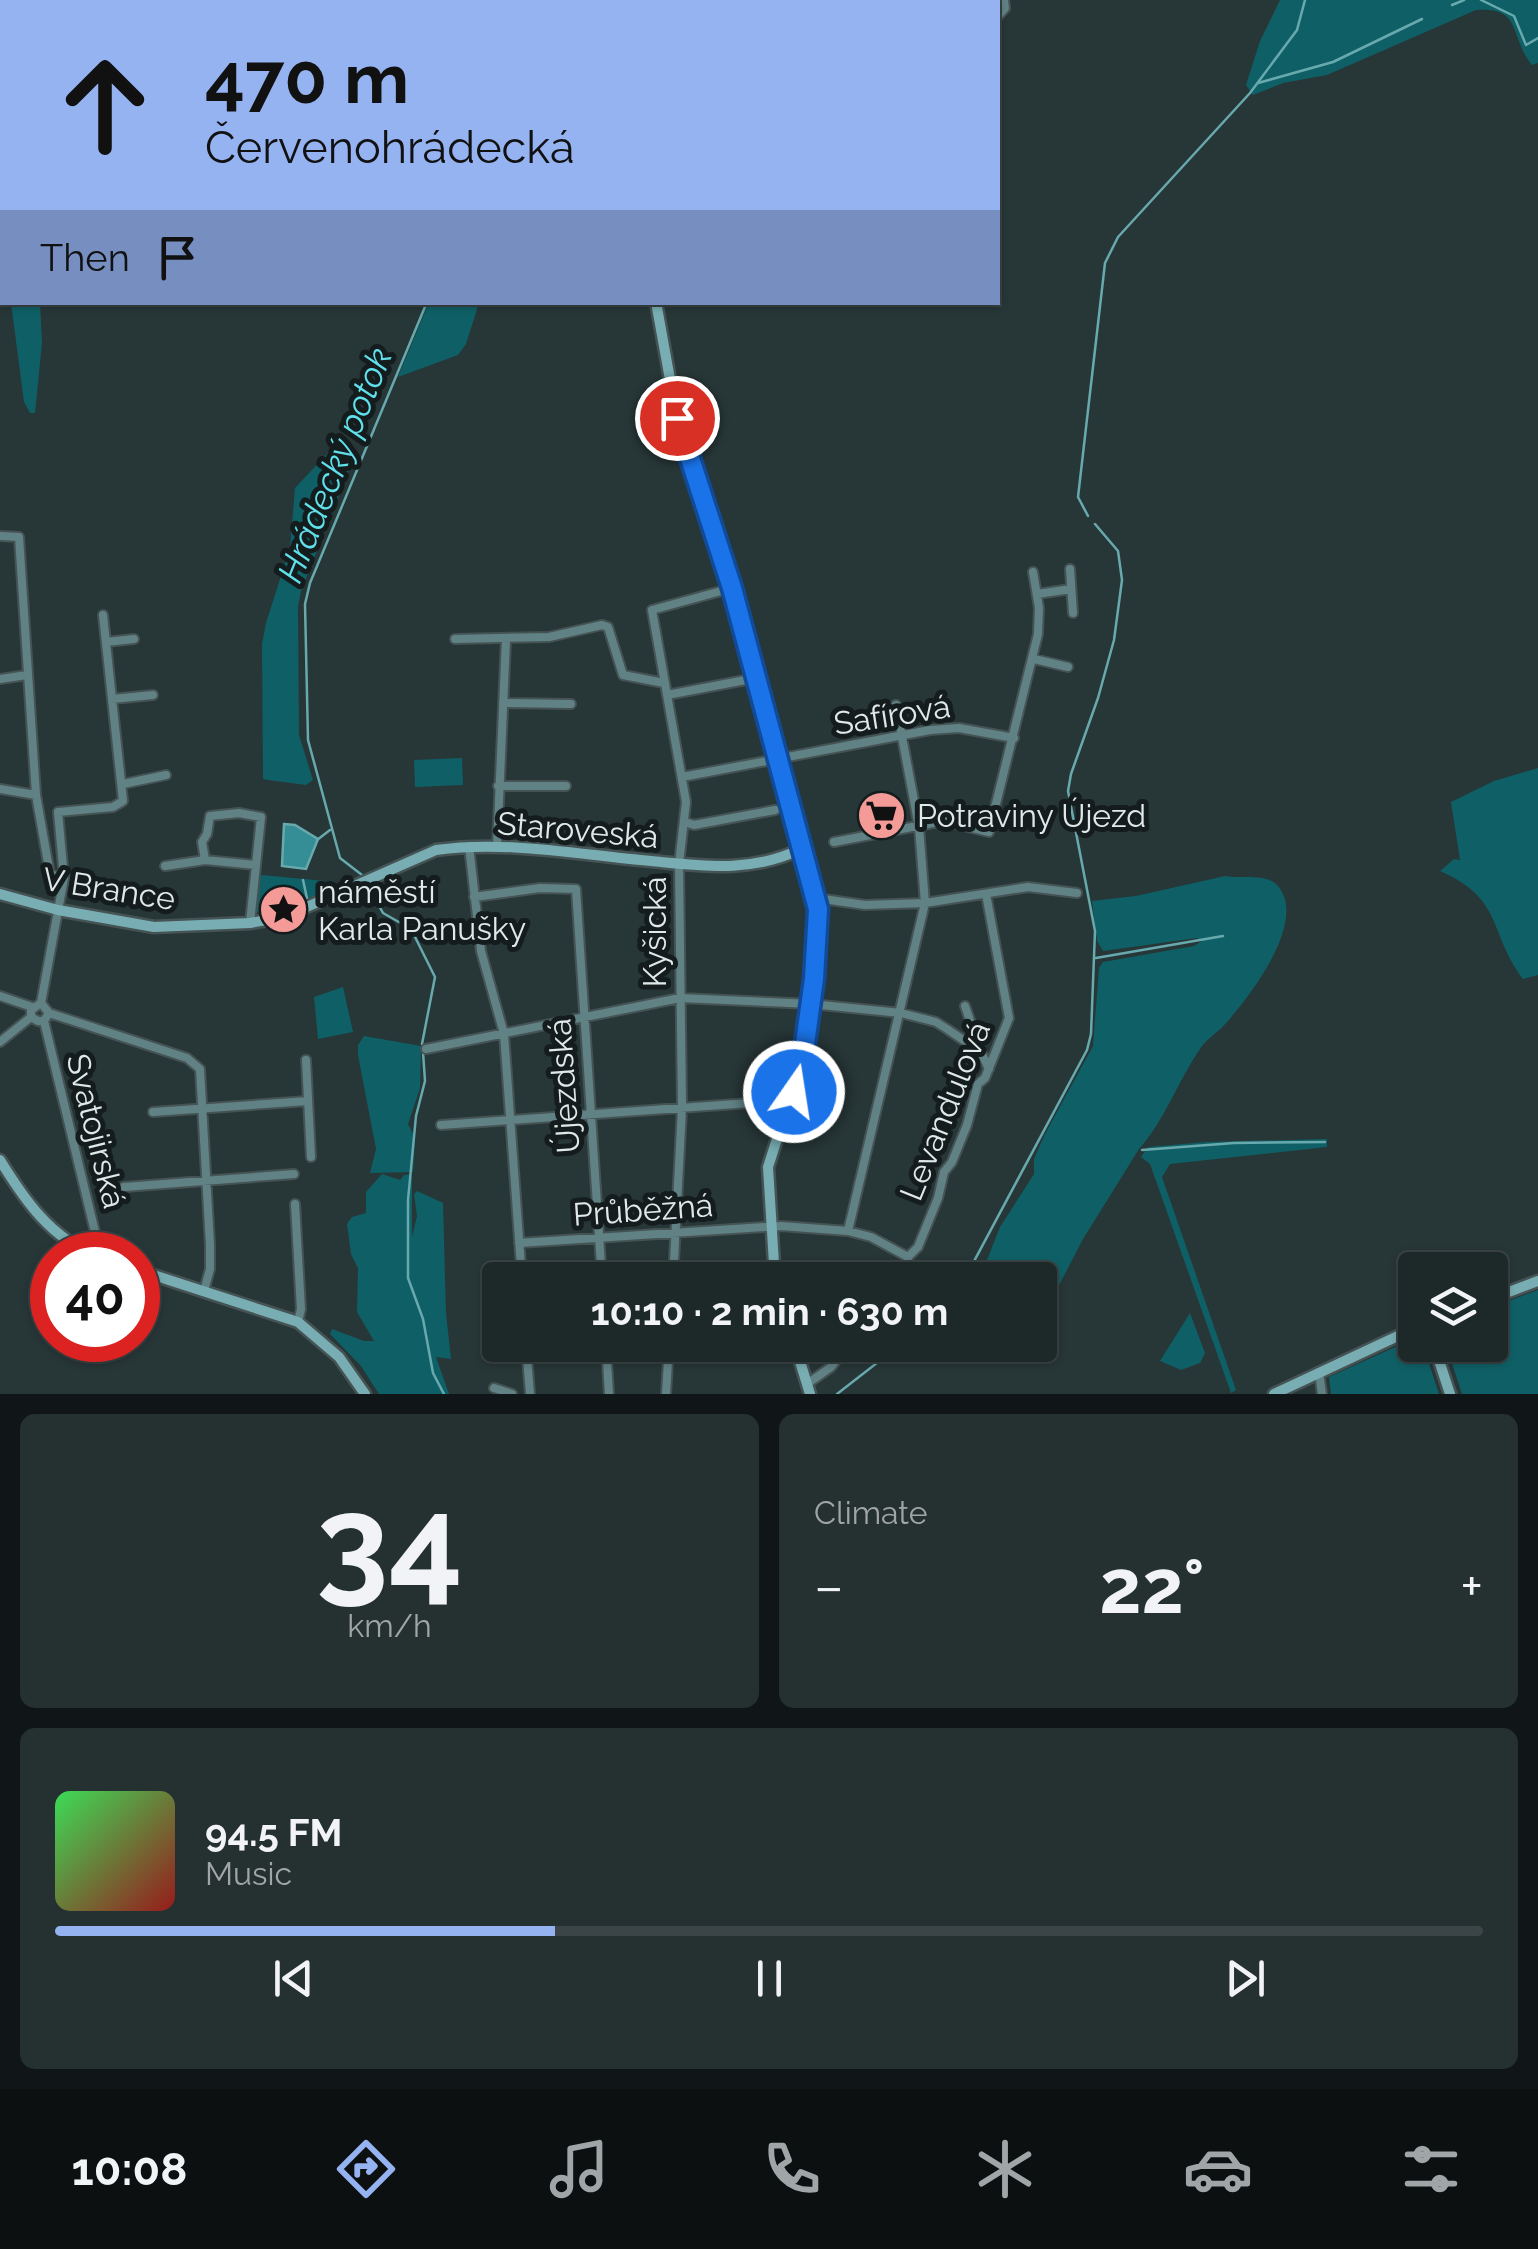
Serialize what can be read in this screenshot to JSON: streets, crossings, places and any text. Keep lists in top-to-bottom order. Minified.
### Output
{"streets":{"street":["Safírová","Staroveská","V Brance","Kyšická","Újezdská","Levandulová","Svatojirská","Průběžná"]},"crossings":[["Safírová","Kyšická"],["Staroveská","V Brance"],["Staroveská","Kyšická"],["Kyšická","Průběžná"],["Újezdská","Průběžná"],["Levandulová","Průběžná"]],"water":["Hrádecký potok"],"places":{"supermarket":["Potraviny Újezd"],"place":["náměstí Karla Panušky"]},"page":{"turn":["470 m","Červenohrádecká"],"then":"Then","limit":"40","trip":"10:10 · 2 min · 630 m","tile":[["34","km/h"],"Climate"],"heat":["−","22°","+"],"song":["94.5 FM","Music"],"tabs":"10:08"}}
